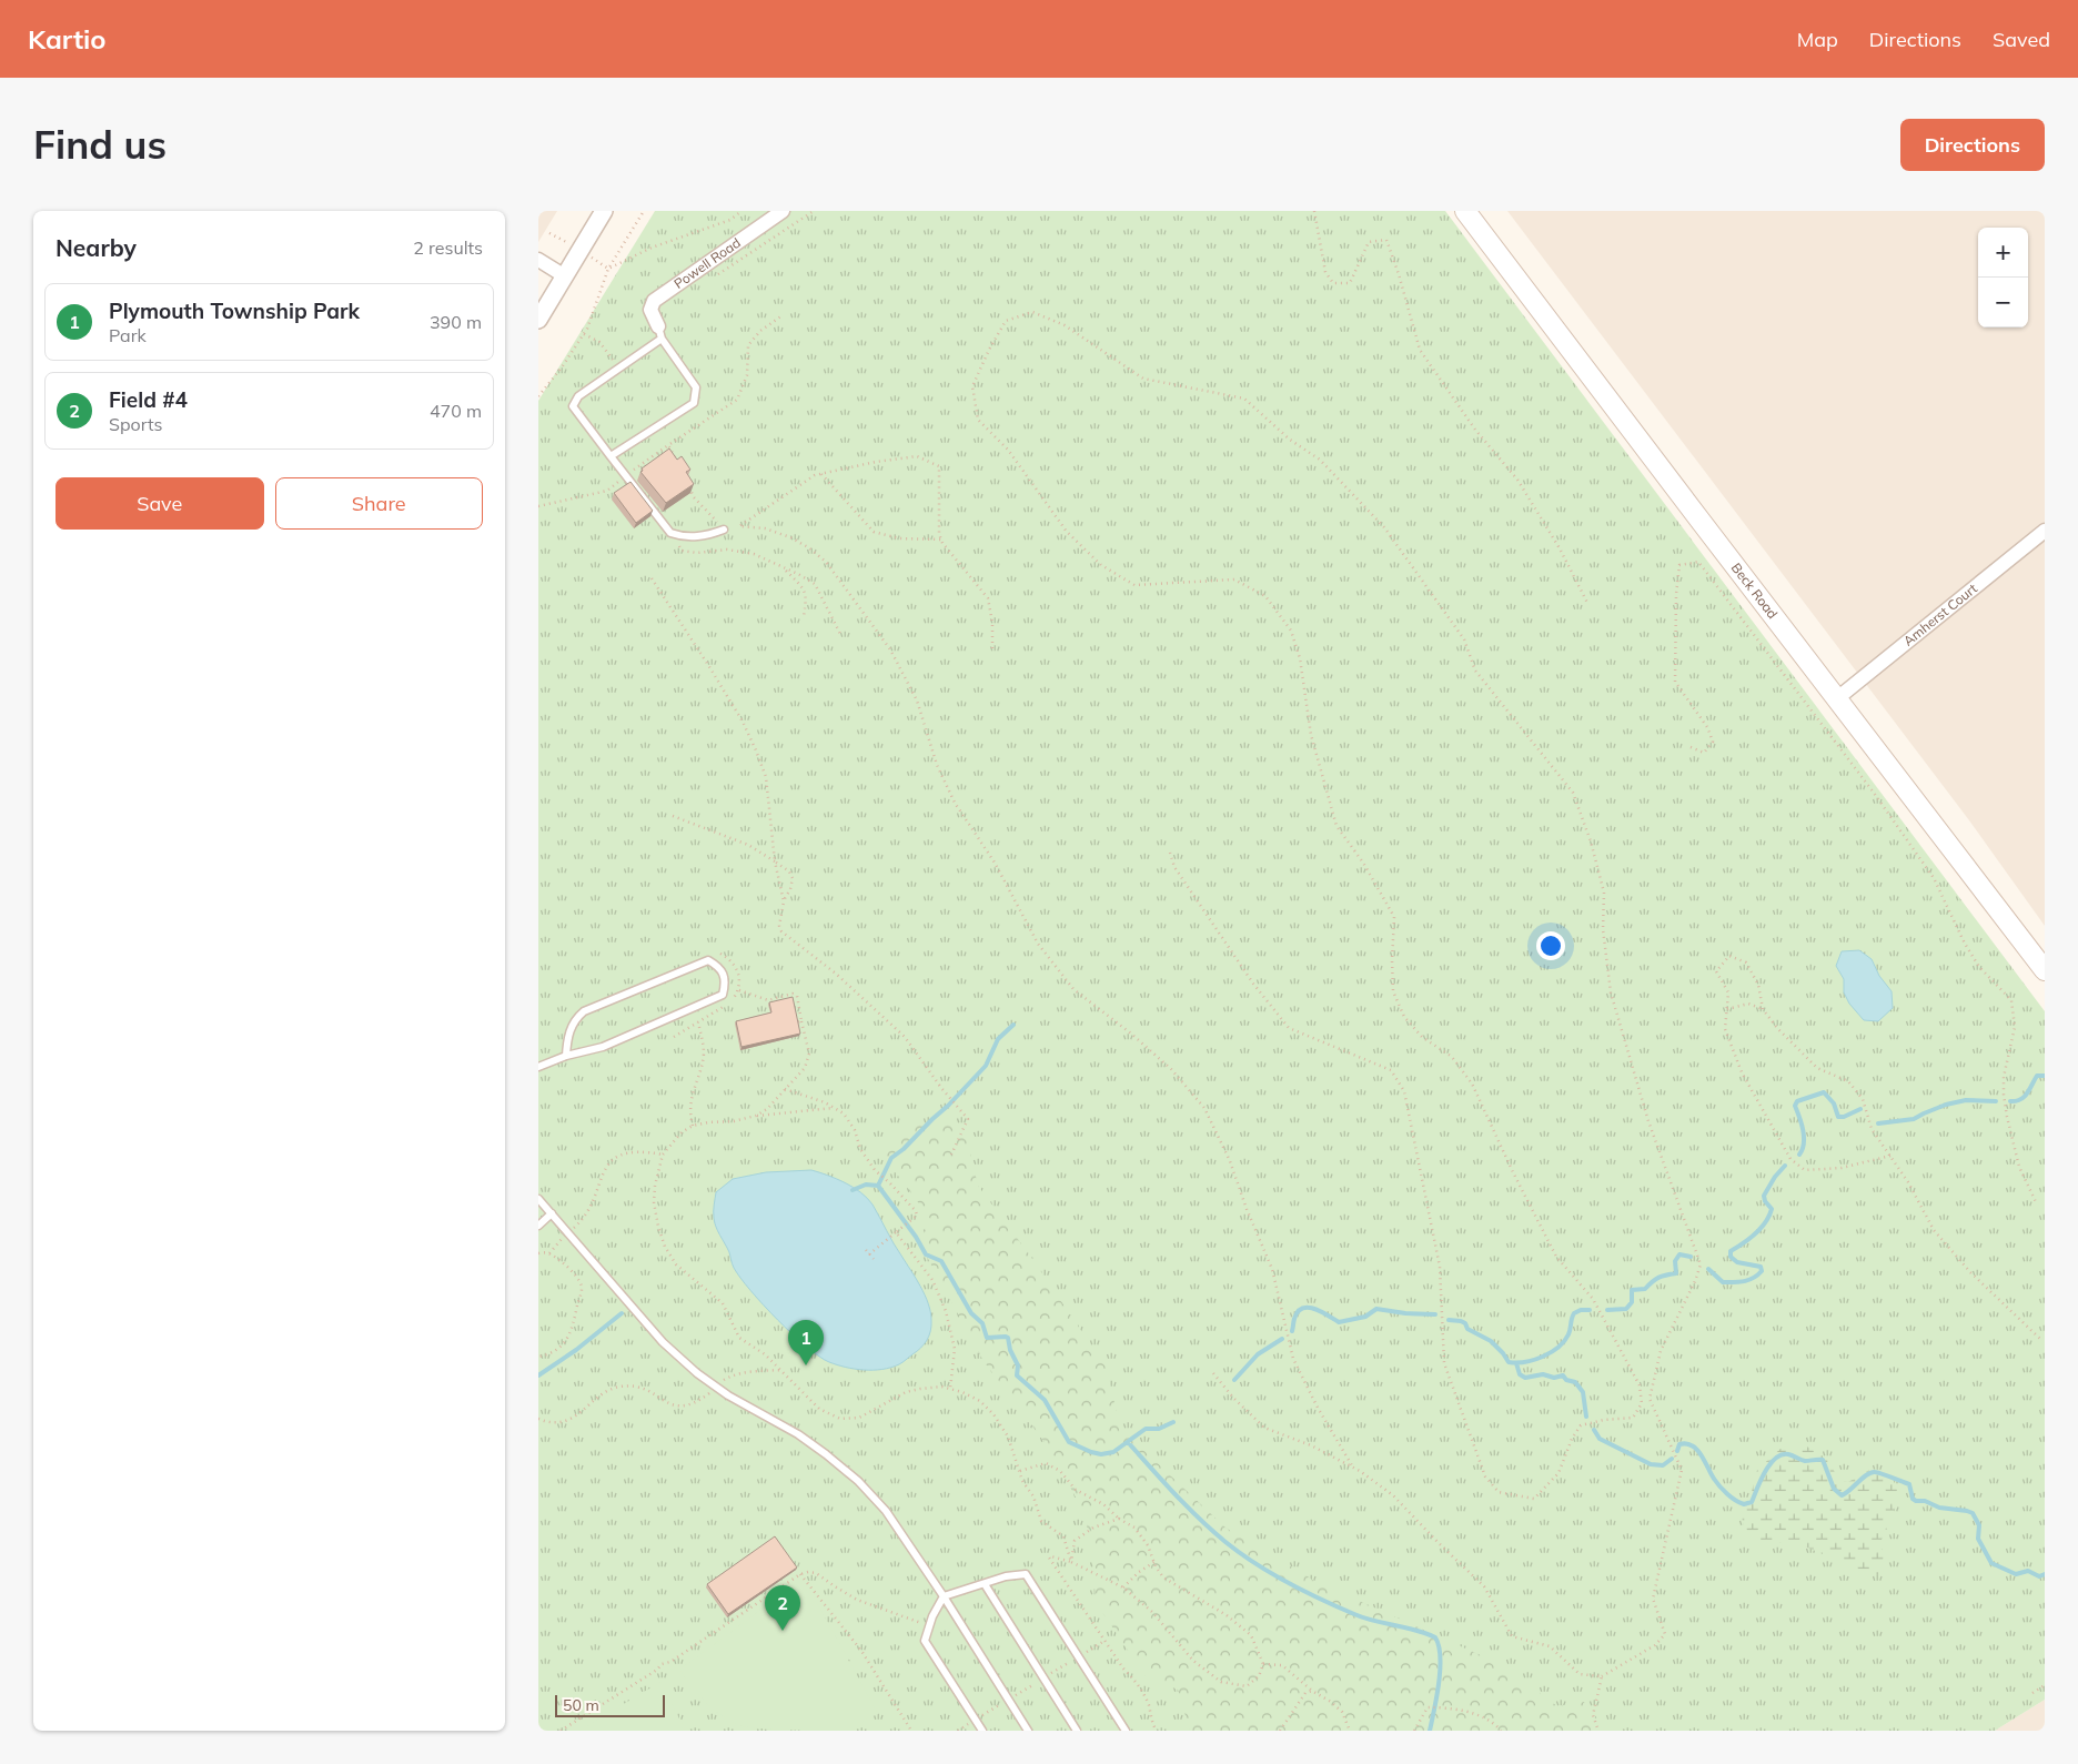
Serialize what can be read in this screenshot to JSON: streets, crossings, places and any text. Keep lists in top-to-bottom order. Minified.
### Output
{"streets":{"main road":["Beck Road"],"street":["Powell Road","Amherst Court"]},"crossings":[["Beck Road","Amherst Court"]],"scale_bar":"50 m","page":{"header":"Kartio","nav":["Map","Directions","Saved"],"buttons":["Directions",["Save","Share"]],"title":"Find us","heading":["Nearby","2 results"],"map_buttons":["+","−"],"list":[{"mark":"1","name":"Plymouth Township Park","note":"Park","value":"390 m"},{"mark":"2","name":"Field #4","note":"Sports","value":"470 m"}],"pins":["1","2"],"scale":"50 m"}}
